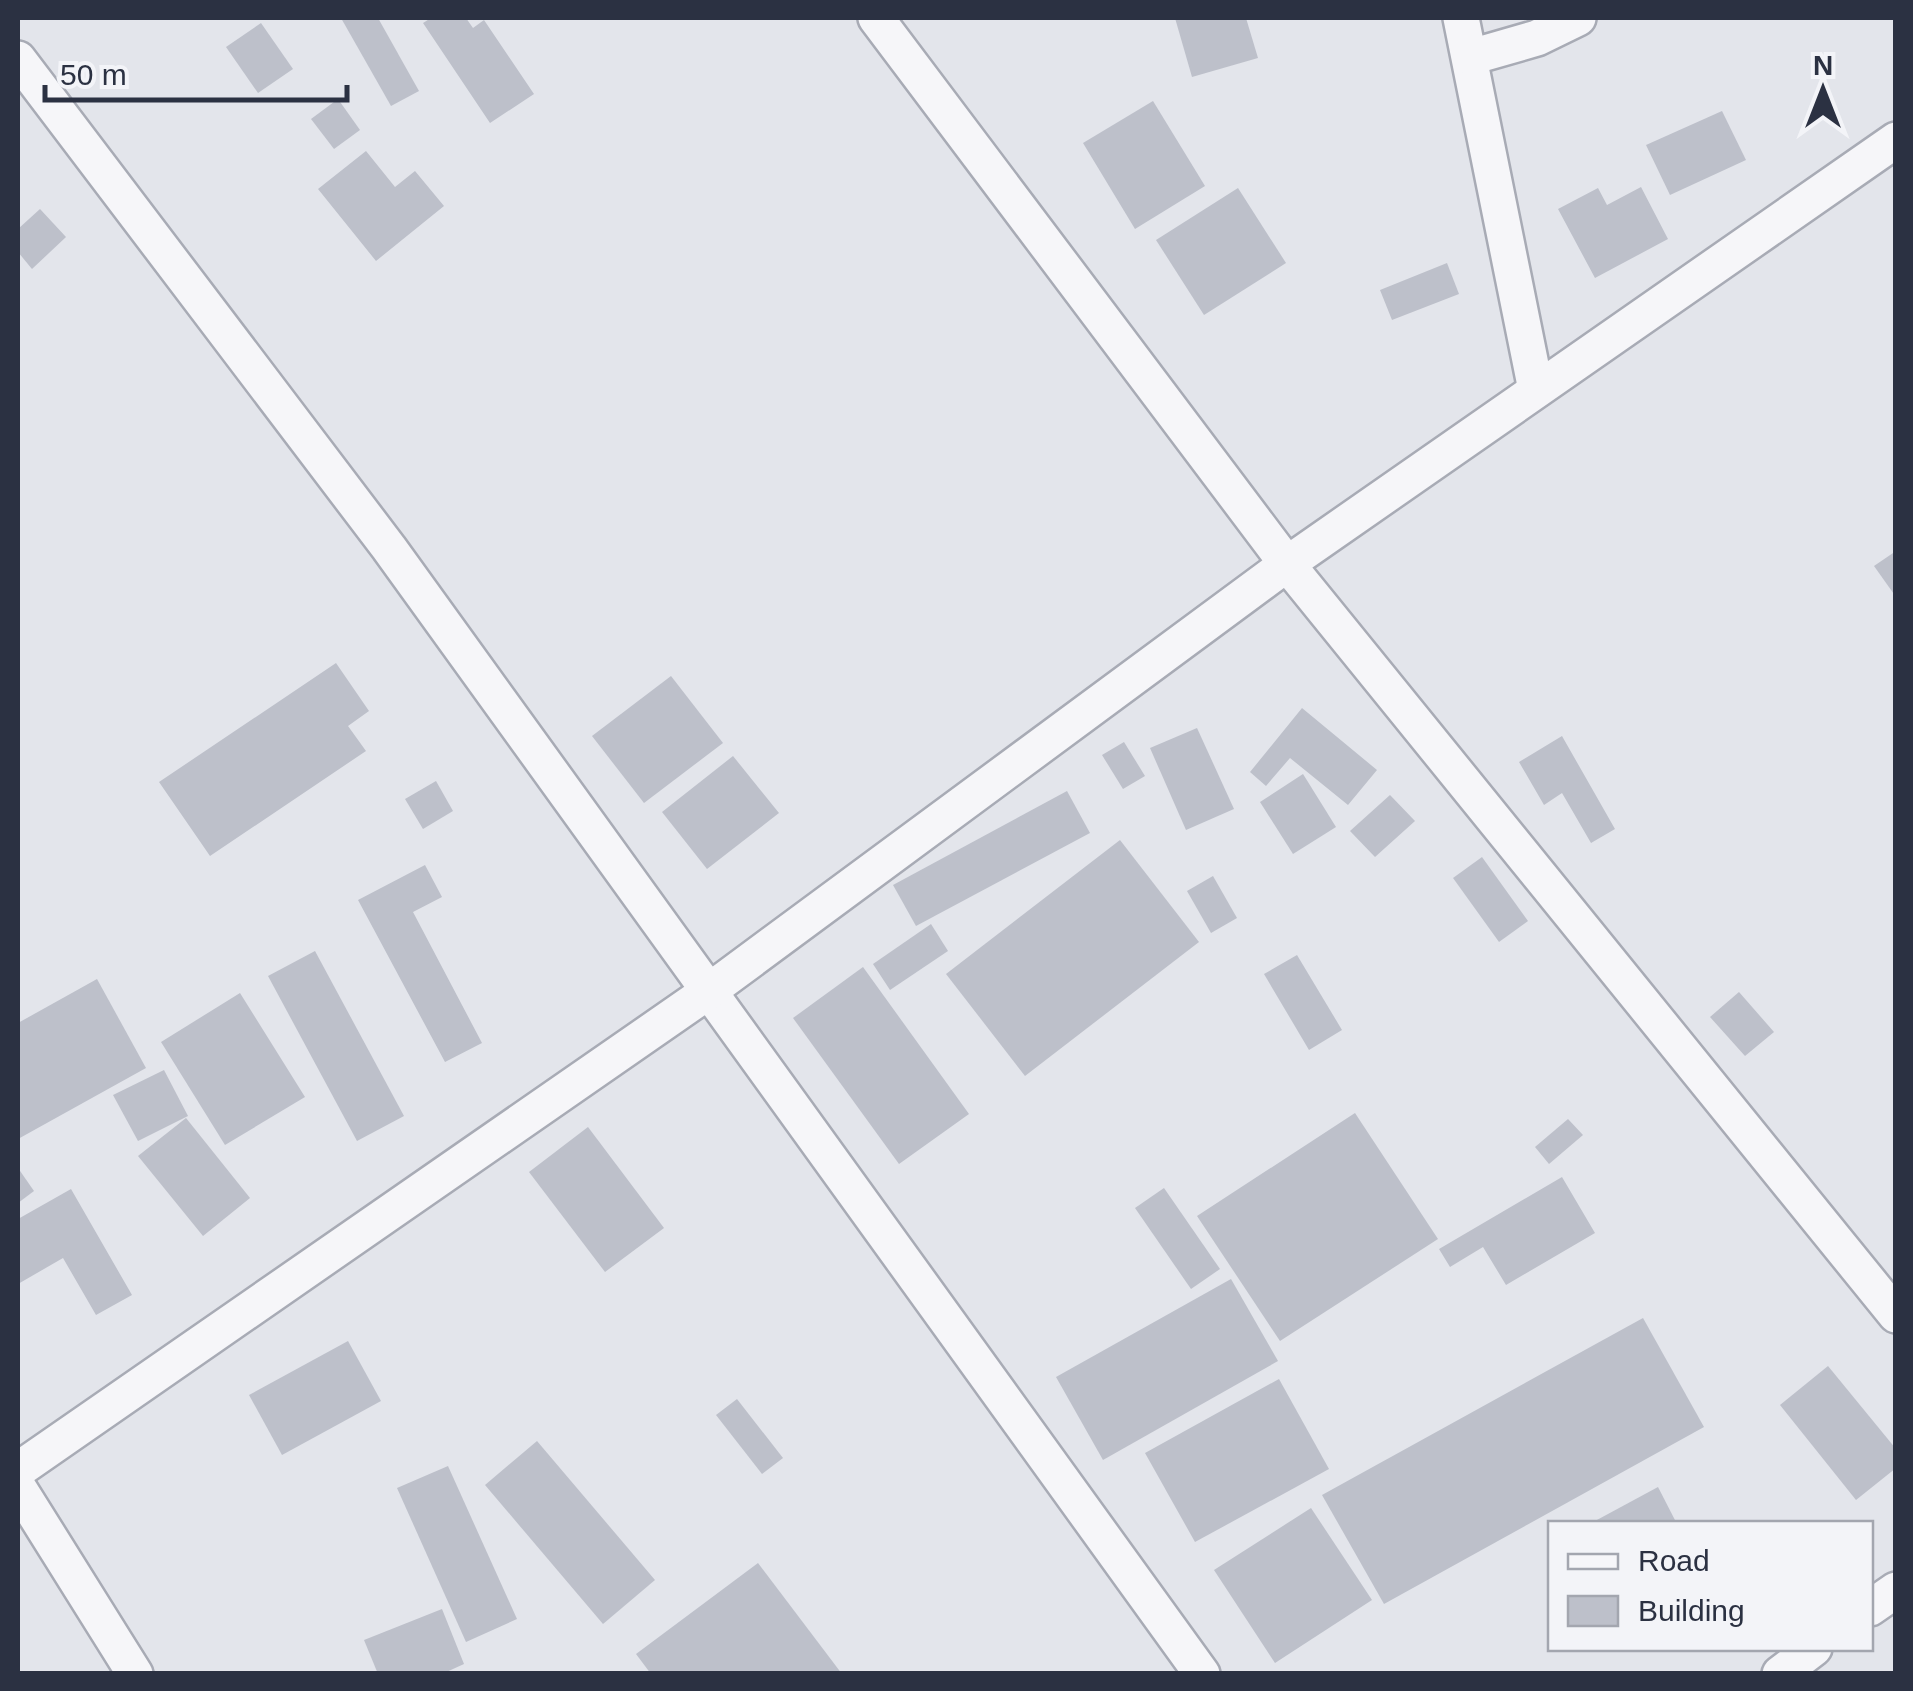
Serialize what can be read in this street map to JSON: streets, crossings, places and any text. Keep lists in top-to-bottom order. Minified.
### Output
{"legend":["Road","Building"],"scale_bar":"50 m","north":"top"}
